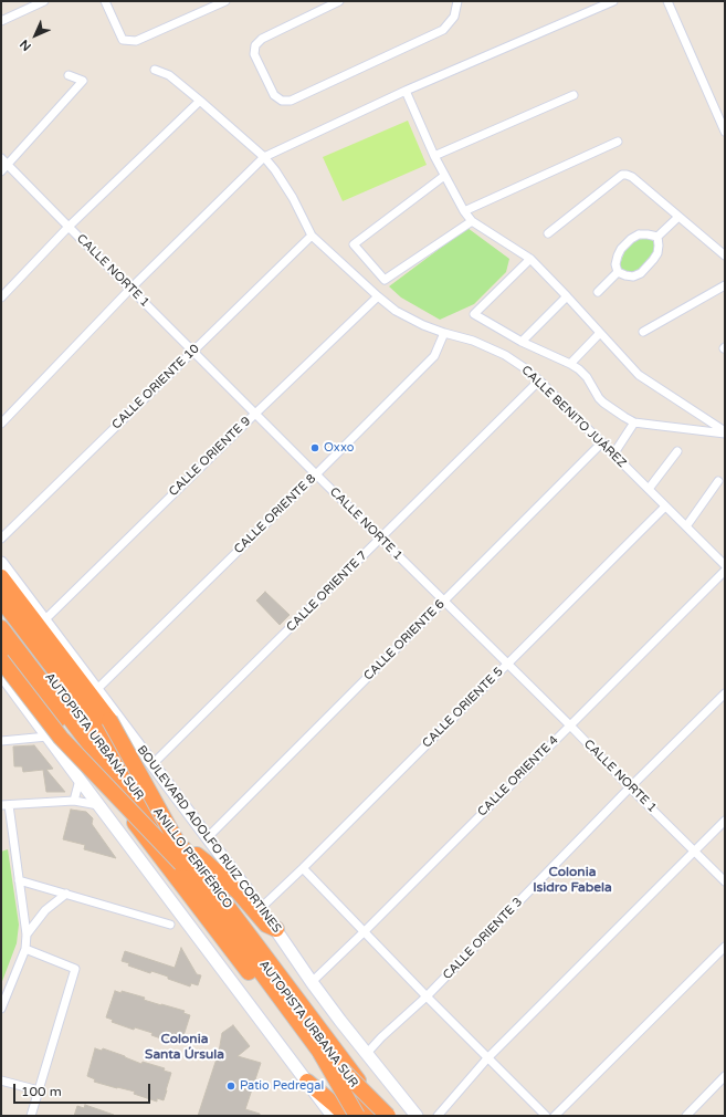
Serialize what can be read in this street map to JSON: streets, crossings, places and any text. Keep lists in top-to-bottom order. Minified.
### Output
{"streets":{"highway":["AUTOPISTA URBANA SUR","ANILLO PERIFÉRICO"],"main road":["BOULEVARD ADOLFO RUIZ CORTINES"],"street":["CALLE NORTE 1","CALLE ORIENTE 10","CALLE BENITO JUÁREZ","CALLE ORIENTE 9","CALLE ORIENTE 8","CALLE ORIENTE 7","CALLE ORIENTE 6","CALLE ORIENTE 5","CALLE ORIENTE 4","CALLE ORIENTE 3"]},"crossings":[["CALLE NORTE 1","CALLE ORIENTE 10"],["CALLE NORTE 1","CALLE ORIENTE 9"],["CALLE NORTE 1","CALLE ORIENTE 8"],["CALLE NORTE 1","CALLE ORIENTE 7"],["CALLE NORTE 1","CALLE ORIENTE 6"],["CALLE NORTE 1","CALLE ORIENTE 5"],["CALLE NORTE 1","CALLE ORIENTE 4"],["CALLE NORTE 1","CALLE ORIENTE 3"],["CALLE ORIENTE 10","CALLE BENITO JUÁREZ"],["CALLE BENITO JUÁREZ","CALLE ORIENTE 9"],["CALLE BENITO JUÁREZ","CALLE ORIENTE 8"],["CALLE BENITO JUÁREZ","CALLE ORIENTE 7"],["CALLE BENITO JUÁREZ","CALLE ORIENTE 6"],["CALLE BENITO JUÁREZ","CALLE ORIENTE 5"],["CALLE ORIENTE 9","BOULEVARD ADOLFO RUIZ CORTINES"],["CALLE ORIENTE 8","BOULEVARD ADOLFO RUIZ CORTINES"],["CALLE ORIENTE 7","BOULEVARD ADOLFO RUIZ CORTINES"],["CALLE ORIENTE 6","BOULEVARD ADOLFO RUIZ CORTINES"],["CALLE ORIENTE 5","BOULEVARD ADOLFO RUIZ CORTINES"],["CALLE ORIENTE 4","BOULEVARD ADOLFO RUIZ CORTINES"]],"districts":["Colonia Isidro Fabela","Colonia Santa Úrsula"],"places":["Oxxo","Patio Pedregal"],"scale_bar":"100 m","north":"bottom left"}
